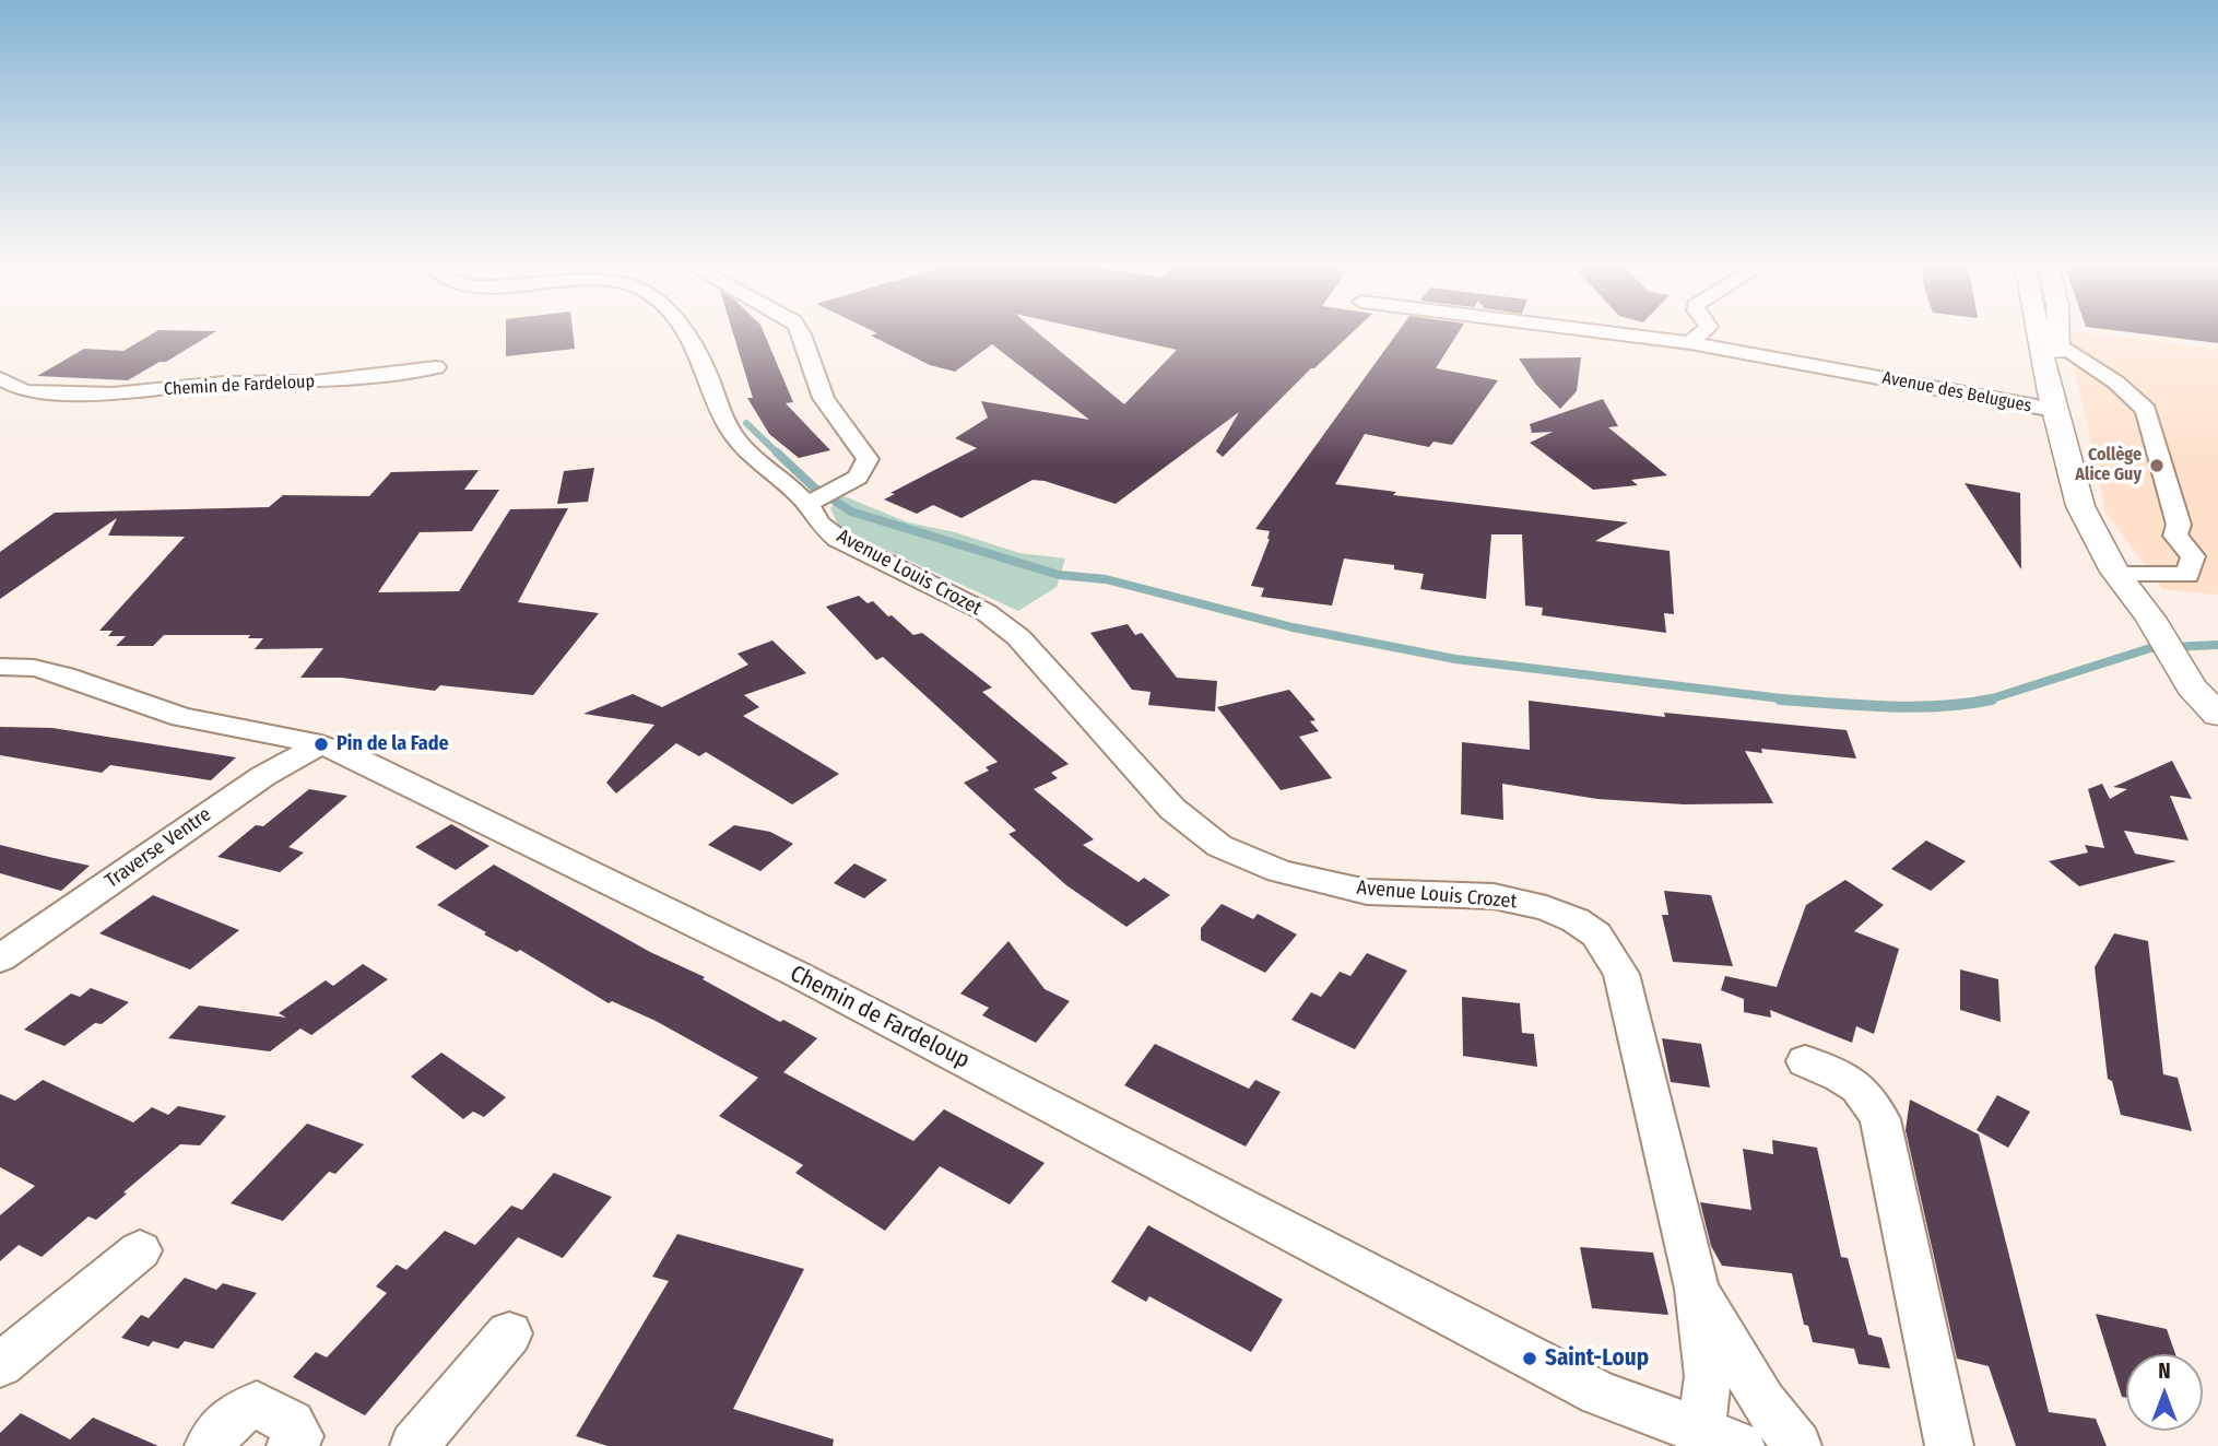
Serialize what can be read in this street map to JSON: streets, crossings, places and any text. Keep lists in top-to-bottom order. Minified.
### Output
{"streets":{"street":["Chemin de Fardeloup","Avenue des Belugues","Avenue Louis Crozet","Traverse Ventre"]},"crossings":[["Chemin de Fardeloup","Traverse Ventre"]],"places":["Collège Alice Guy","Pin de la Fade","Saint-Loup"],"north":"top"}
